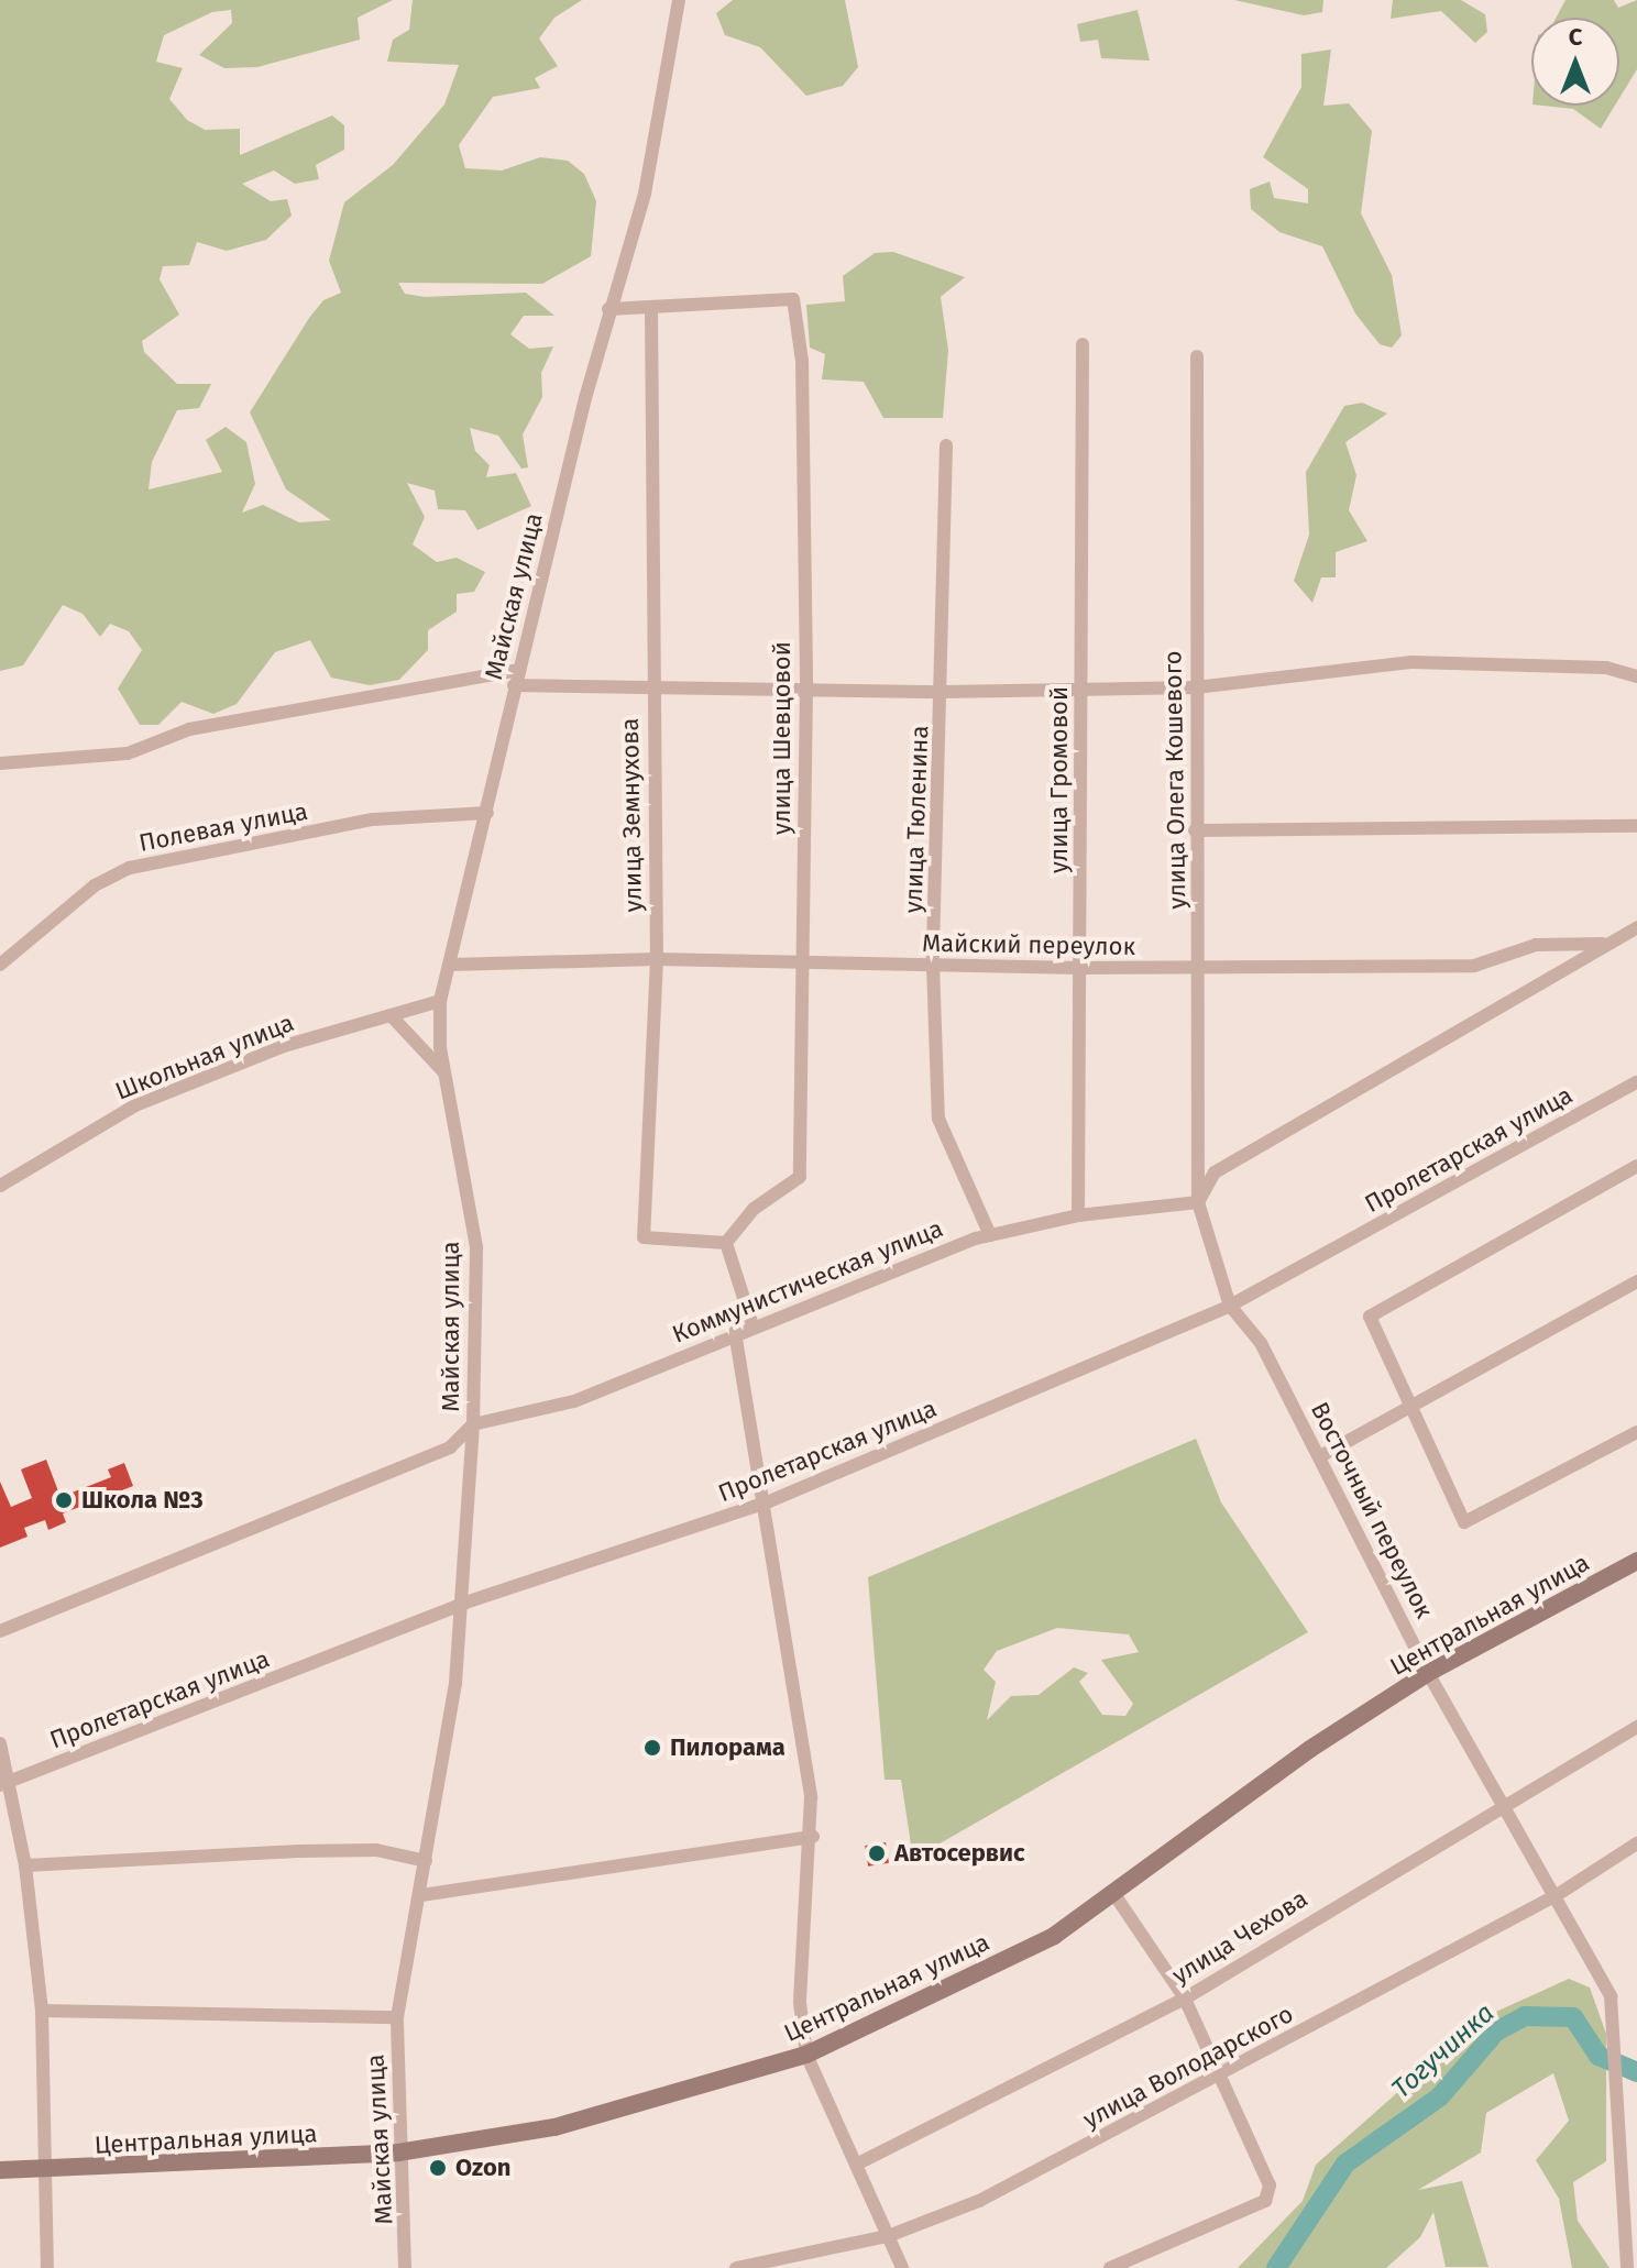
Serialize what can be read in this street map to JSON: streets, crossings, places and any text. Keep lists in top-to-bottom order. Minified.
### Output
{"streets":{"main road":["Центральная улица"],"street":["Майская улица","улица Шевцовой","улица Громовой","улица Олега Кошевого","улица Земнухова","улица Тюленина","Полевая улица","Майский переулок","Школьная улица","Пролетарская улица","Коммунистическая улица","Восточный переулок","улица Чехова","улица Володарского"]},"crossings":[["Майская улица","Полевая улица"],["Майская улица","Майский переулок"],["Майская улица","Школьная улица"],["Майская улица","Пролетарская улица"],["Майская улица","Коммунистическая улица"],["Майская улица","Центральная улица"],["улица Шевцовой","улица Земнухова"],["улица Шевцовой","Майский переулок"],["улица Громовой","Майский переулок"],["улица Громовой","Коммунистическая улица"],["улица Олега Кошевого","Майский переулок"],["улица Олега Кошевого","Коммунистическая улица"],["улица Олега Кошевого","Восточный переулок"],["улица Земнухова","Майский переулок"],["улица Тюленина","Майский переулок"],["улица Тюленина","Коммунистическая улица"],["Пролетарская улица","Восточный переулок"],["Коммунистическая улица","Восточный переулок"],["Восточный переулок","Центральная улица"],["Восточный переулок","улица Чехова"],["Восточный переулок","улица Володарского"]],"water":["Тогучинка"],"places":["Школа №3","Пилорама","Автосервис","Ozon"],"north":"top"}
